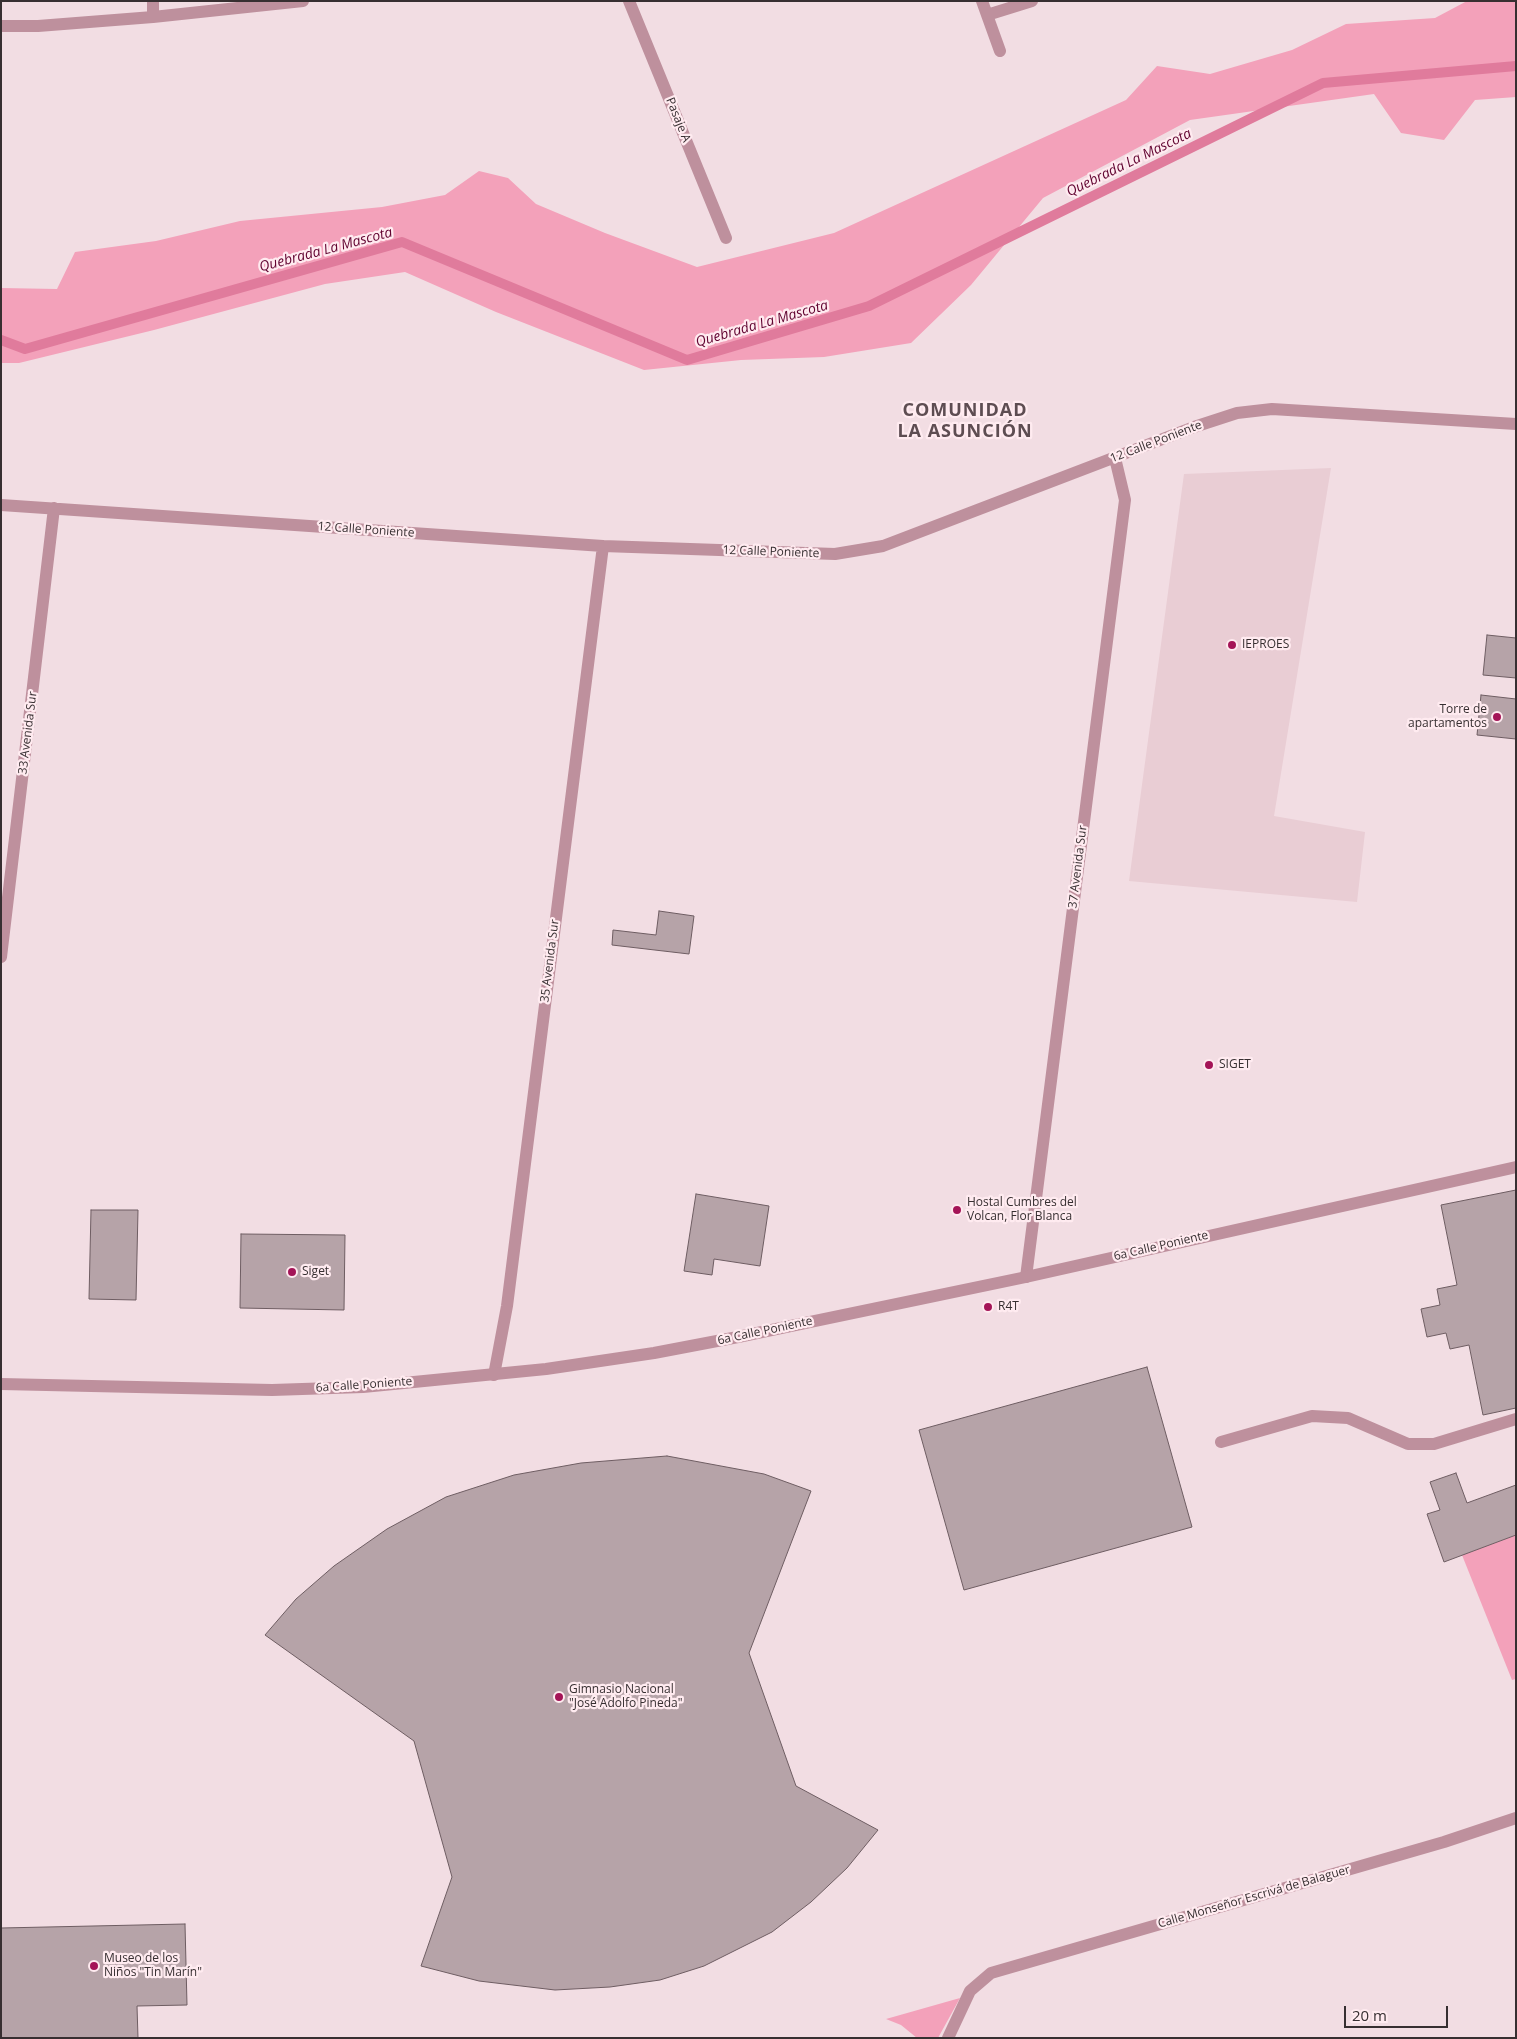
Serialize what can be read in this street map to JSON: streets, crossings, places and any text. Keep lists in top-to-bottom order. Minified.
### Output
{"streets":{"street":["Pasaje A","12 Calle Poniente","33 Avenida Sur","37 Avenida Sur","35 Avenida Sur","6a Calle Poniente","Calle Monseñor Escrivá de Balaguer"]},"crossings":[["12 Calle Poniente","33 Avenida Sur"],["12 Calle Poniente","37 Avenida Sur"],["12 Calle Poniente","35 Avenida Sur"],["37 Avenida Sur","6a Calle Poniente"],["35 Avenida Sur","6a Calle Poniente"]],"districts":["COMUNIDAD LA ASUNCIÓN"],"water":["Quebrada La Mascota"],"places":["IEPROES","Torre de apartamentos","SIGET","Hostal Cumbres del Volcan, Flor Blanca","Siget","R4T","Gimnasio Nacional \"José Adolfo Pineda\"","Museo de los Niños \"Tin Marín\""],"scale_bar":"20 m"}
